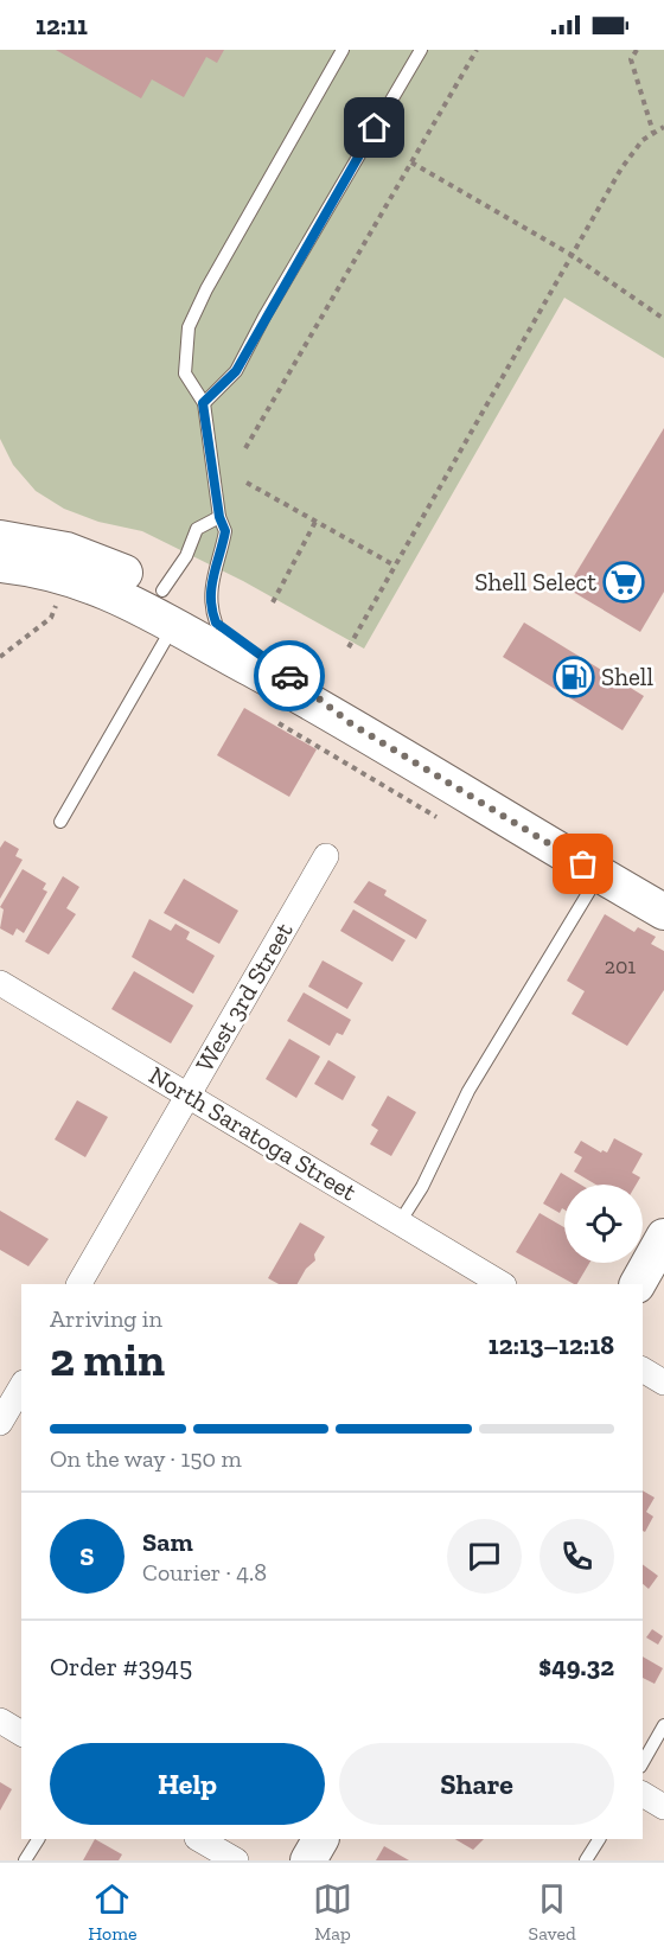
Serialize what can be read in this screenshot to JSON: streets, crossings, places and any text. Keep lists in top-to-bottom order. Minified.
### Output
{"streets":{"street":["West 3rd Street","North Saratoga Street"]},"crossings":[["West 3rd Street","North Saratoga Street"]],"places":{"supermarket":["Shell Select"],"fuel station":["Shell"]},"house_numbers":["201"],"page":{"status":"12:11","heading":["2 min","Arriving in","12:13–12:18"],"panel":["Sam","Courier · 4.8","Order #3945","$49.32"],"bar":"On the way · 150 m","round":"S","buttons":["Help","Share"],"tabs":["Home","Map","Saved"]}}
